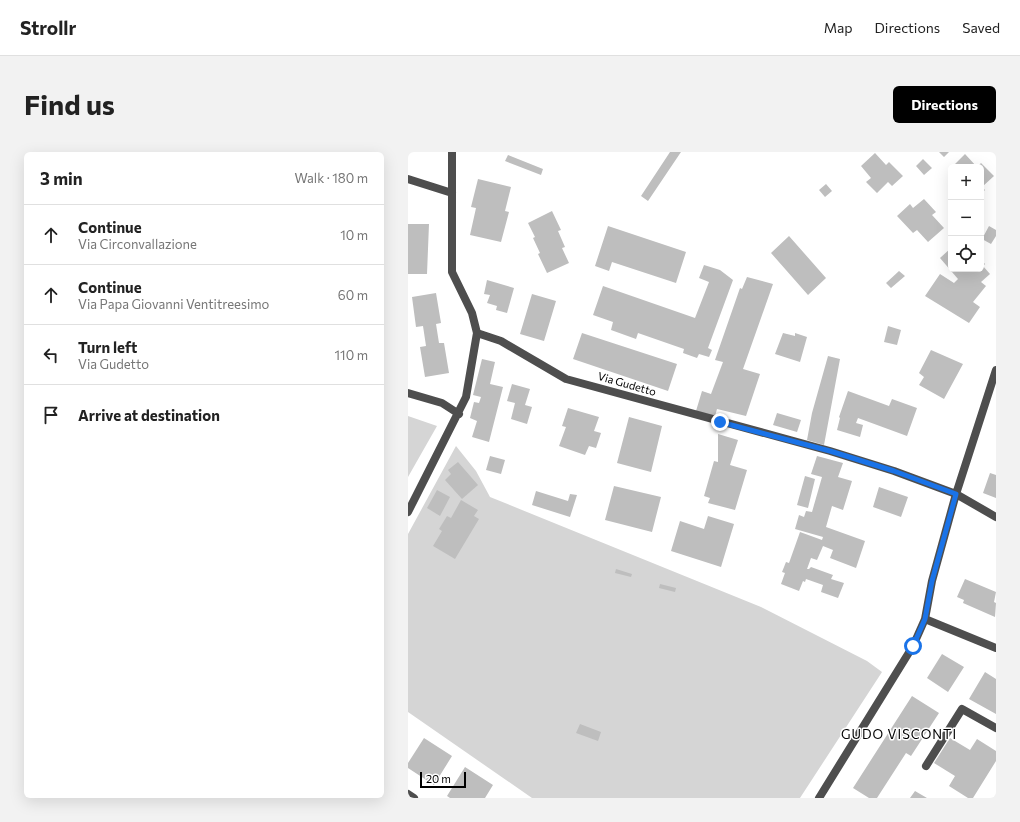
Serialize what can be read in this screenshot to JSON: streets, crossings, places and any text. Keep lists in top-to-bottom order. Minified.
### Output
{"streets":{"street":["Via Gudetto"]},"districts":["GUDO VISCONTI"],"scale_bar":"20 m","page":{"header":"Strollr","nav":["Map","Directions","Saved"],"buttons":"Directions","title":"Find us","heading":["3 min","Walk · 180 m"],"map_buttons":["+","−"],"list":[["Continue","Via Circonvallazione","10 m"],["Continue","Via Papa Giovanni Ventitreesimo","60 m"],["Turn left","Via Gudetto","110 m"],"Arrive at destination"],"scale":"20 m"}}
